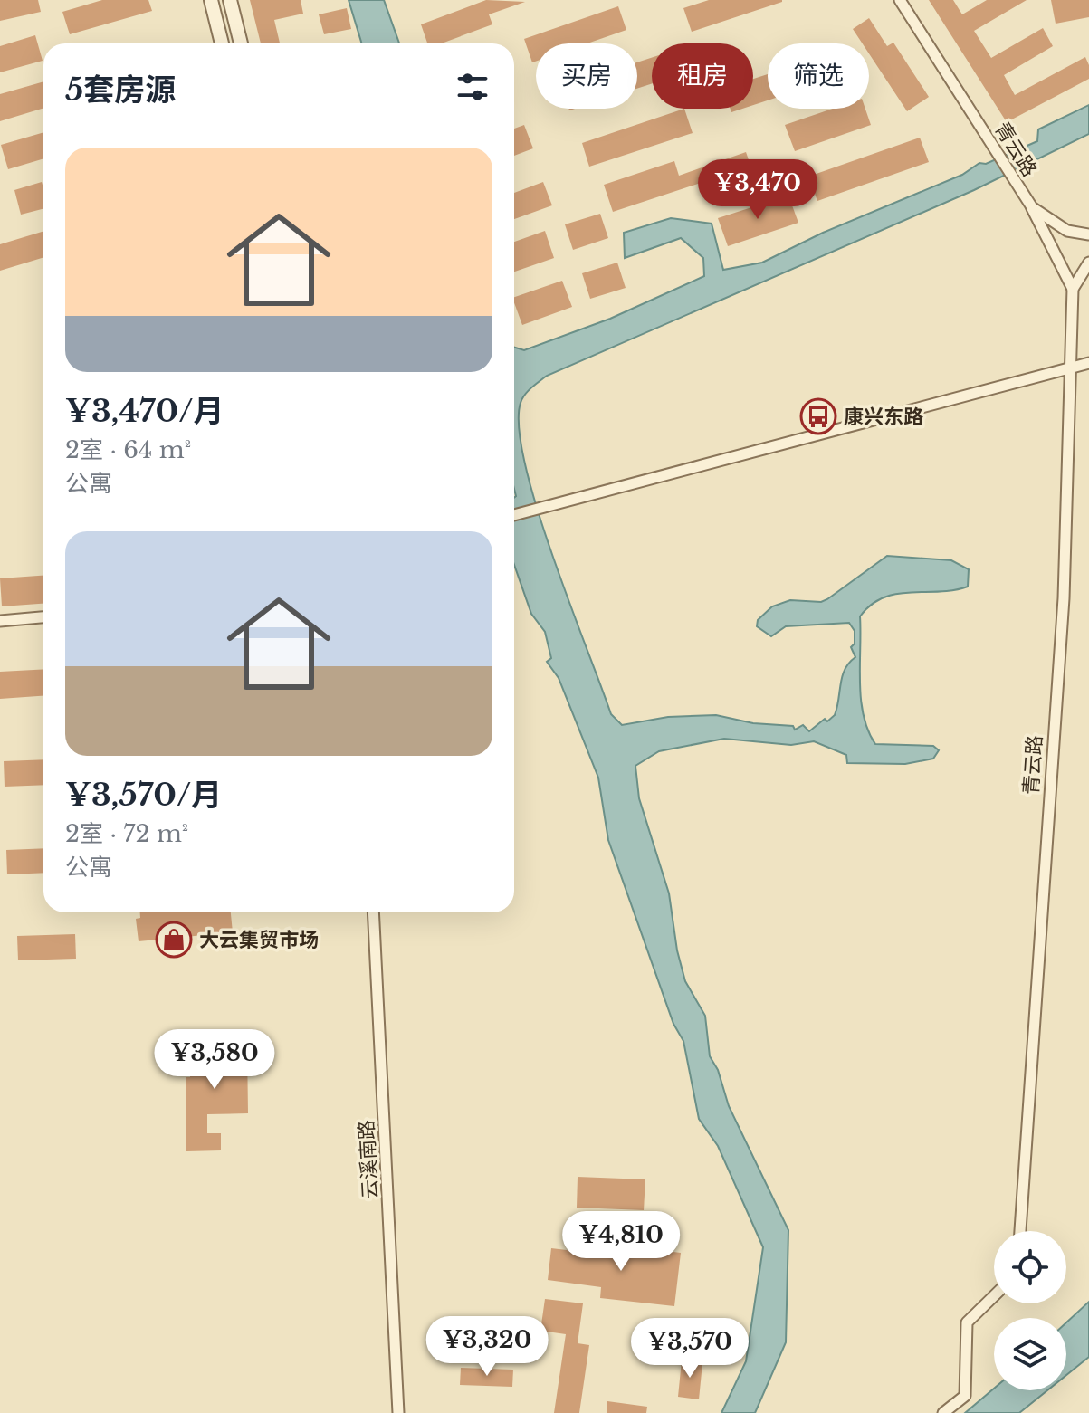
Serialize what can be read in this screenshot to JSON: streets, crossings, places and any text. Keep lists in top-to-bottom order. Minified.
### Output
{"streets":{"street":["青云路","云溪南路"]},"places":{"bus stop":["康兴东路"],"shop":["大云集贸市场"]},"page":{"chip":["买房","租房","筛选"],"heading":"5套房源","list":[{"name":"¥3,470/月","note":"2室 · 64 m² · 公寓"},{"name":"¥3,570/月","note":"2室 · 72 m² · 公寓"}],"price":["¥3,470","¥3,580","¥4,810","¥3,320","¥3,570"]}}
